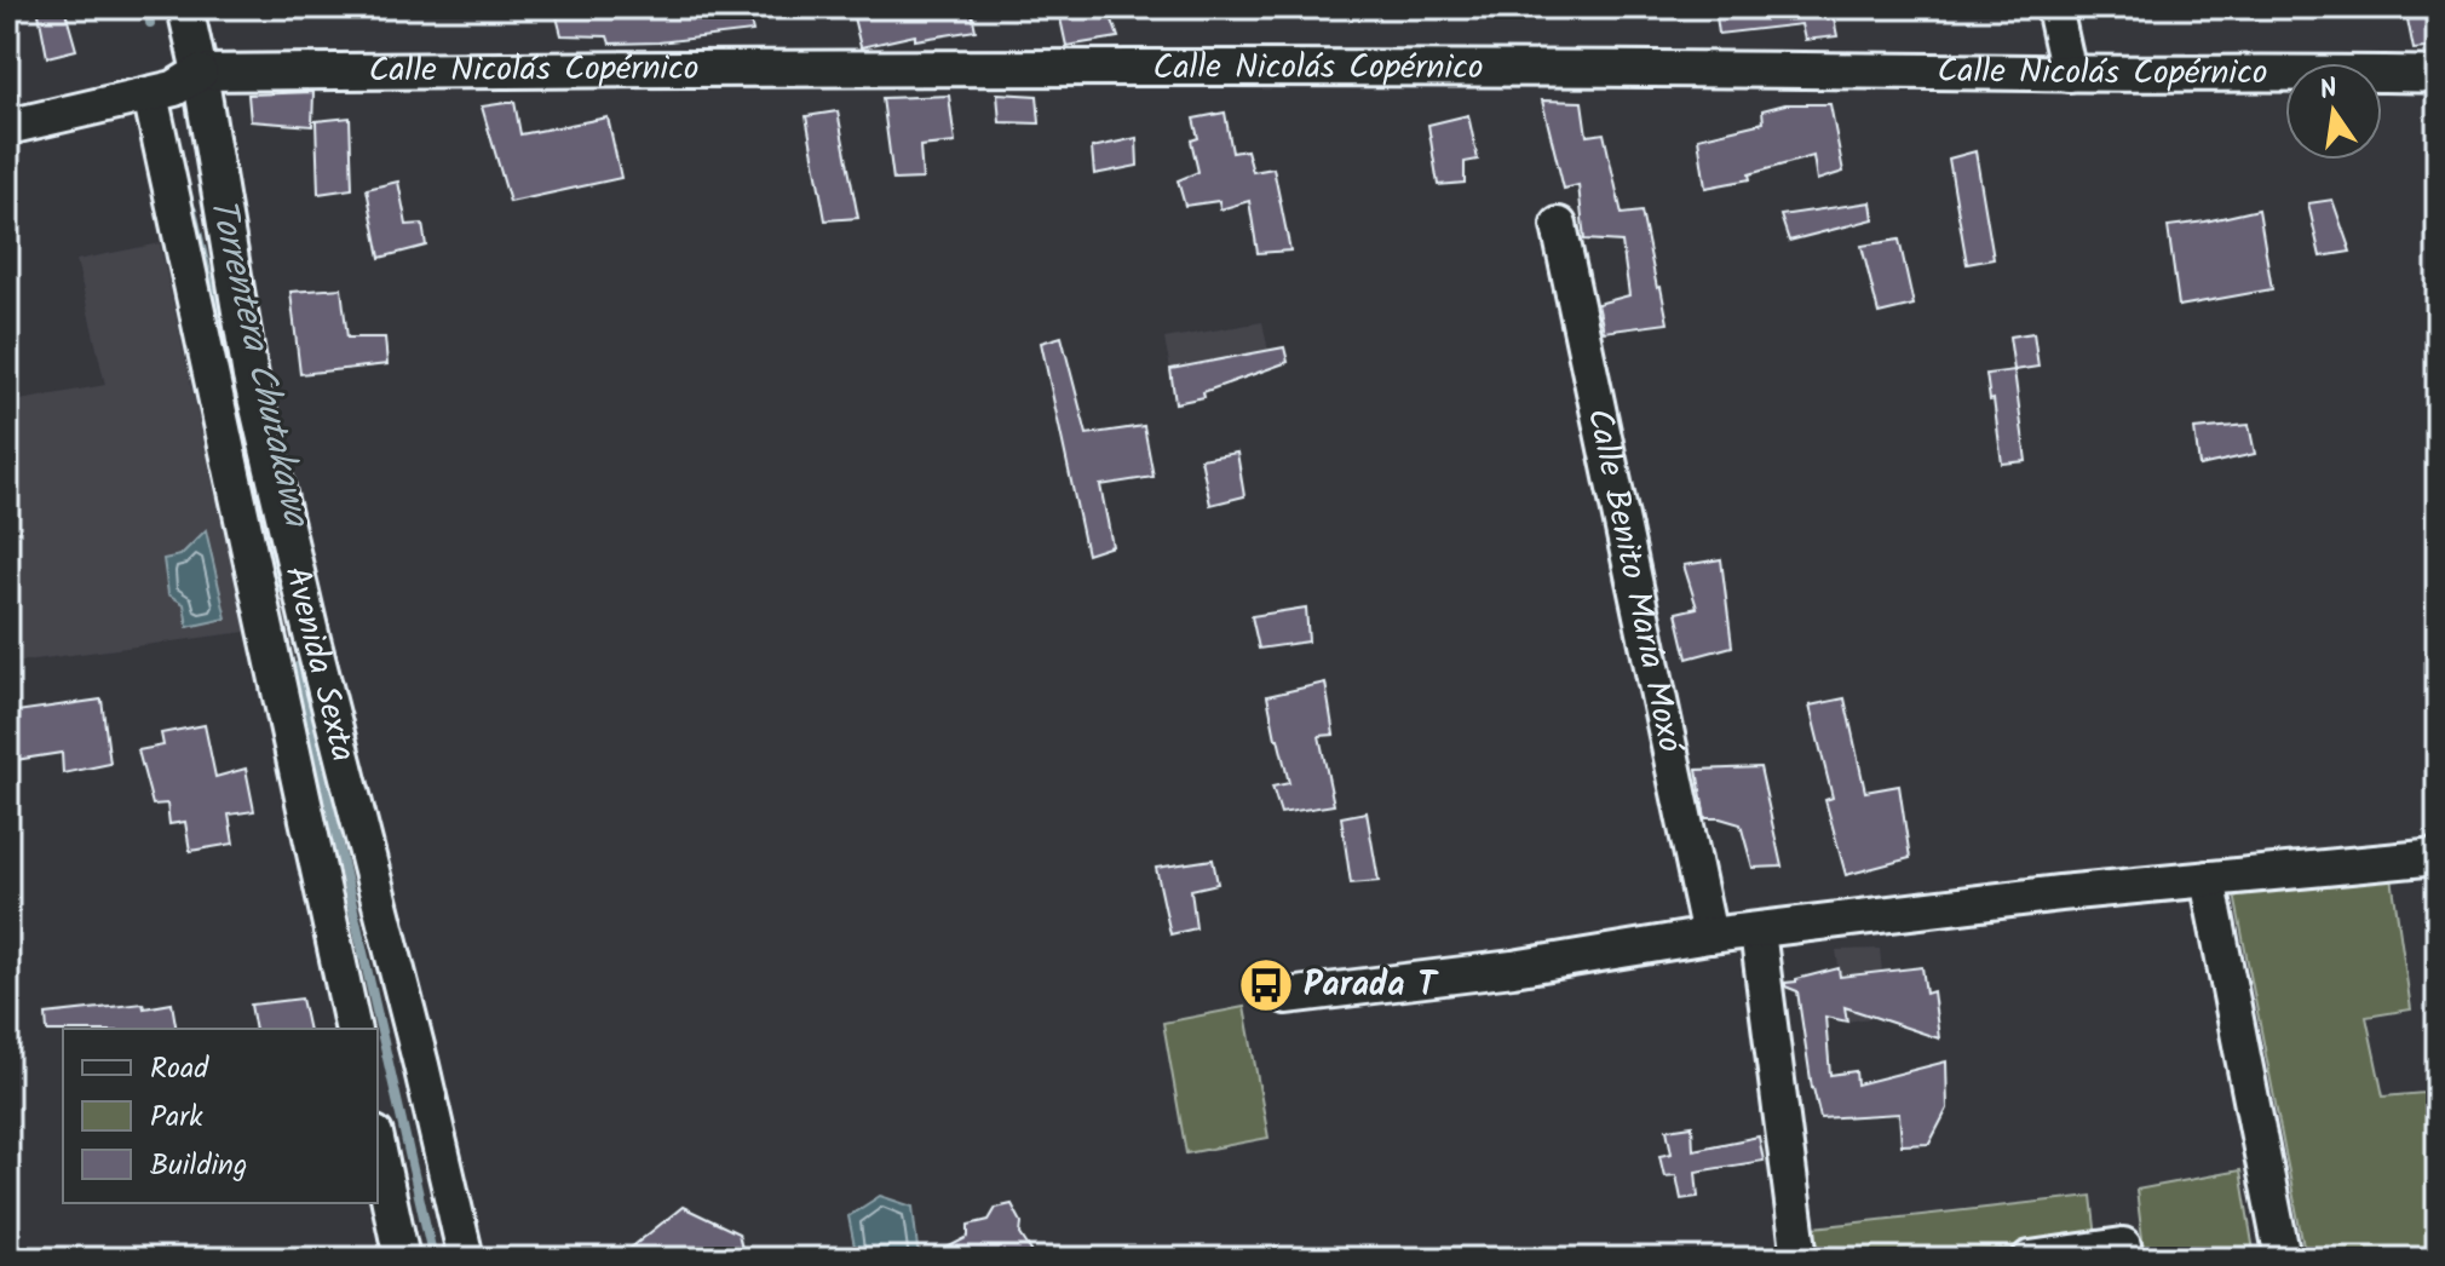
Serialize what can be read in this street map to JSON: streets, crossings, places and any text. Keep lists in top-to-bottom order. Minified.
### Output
{"streets":{"street":["Calle Nicolás Copérnico","Calle Benito María Moxó","Avenida Sexta"]},"crossings":[["Calle Nicolás Copérnico","Avenida Sexta"]],"water":["Torrentera Chutakawa"],"places":{"bus stop":["Parada T"]},"legend":["Road","Park","Building"],"north":"top"}
